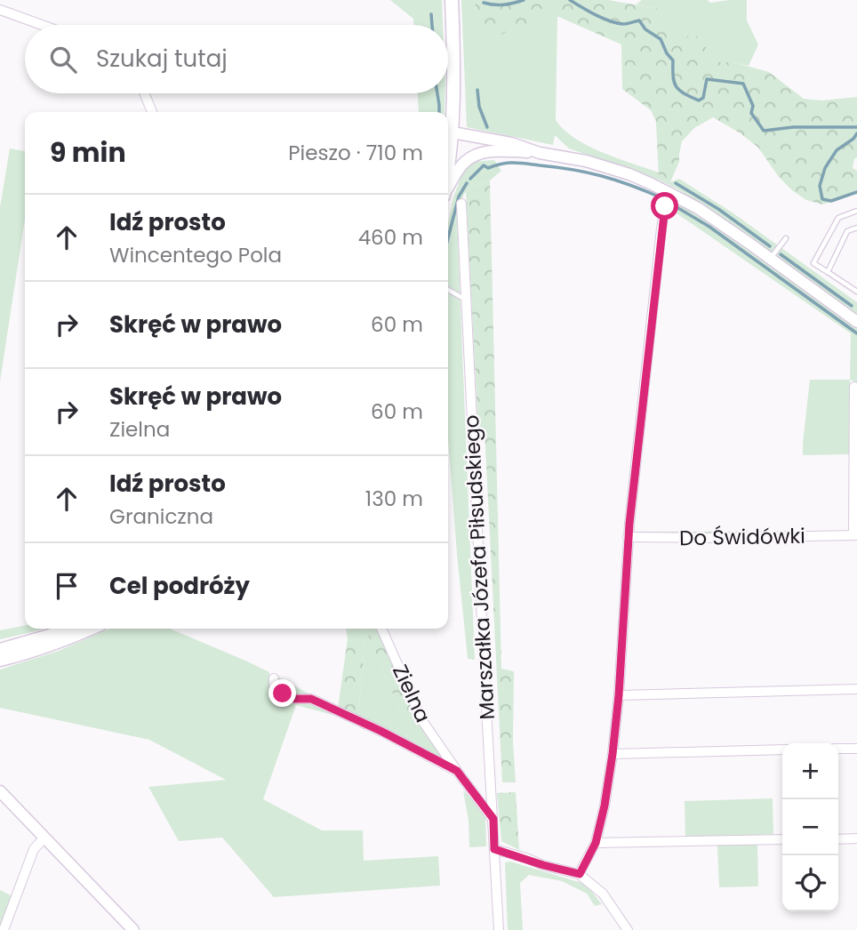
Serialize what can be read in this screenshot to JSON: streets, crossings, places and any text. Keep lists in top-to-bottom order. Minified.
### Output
{"streets":{"street":["Do Świdówki","Marszałka Józefa Piłsudskiego","Zielna"]},"crossings":[["Marszałka Józefa Piłsudskiego","Zielna"]],"page":{"search":"Szukaj tutaj","heading":["9 min","Pieszo · 710 m"],"list":[["Idź prosto","Wincentego Pola","460 m"],["Skręć w prawo","60 m"],["Skręć w prawo","Zielna","60 m"],["Idź prosto","Graniczna","130 m"],"Cel podróży"],"map_buttons":["+","−"]}}
